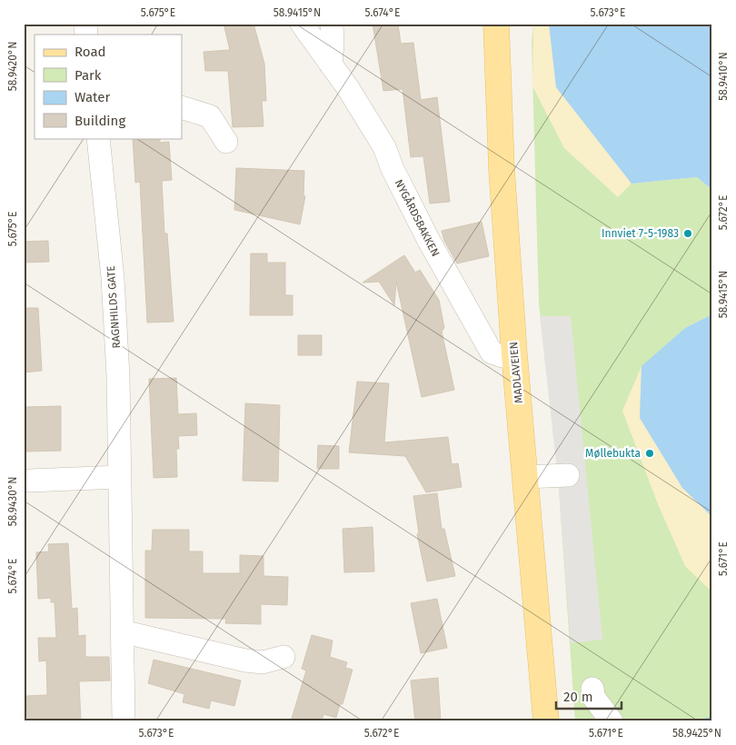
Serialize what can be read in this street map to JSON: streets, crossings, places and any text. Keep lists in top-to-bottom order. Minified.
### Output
{"streets":{"main road":["MADLAVEIEN"],"street":["NYGÅRDSBAKKEN","RAGNHILDS GATE"]},"crossings":[["NYGÅRDSBAKKEN","MADLAVEIEN"]],"places":["Innviet 7-5-1983","Møllebukta"],"legend":["Road","Park","Water","Building"],"scale_bar":"20 m","coordinates":["5.675°E","58.9415°N","5.674°E","5.673°E","58.9420°N","58.9410°N","5.672°E","58.9430°N","5.671°E","58.9425°N"]}
